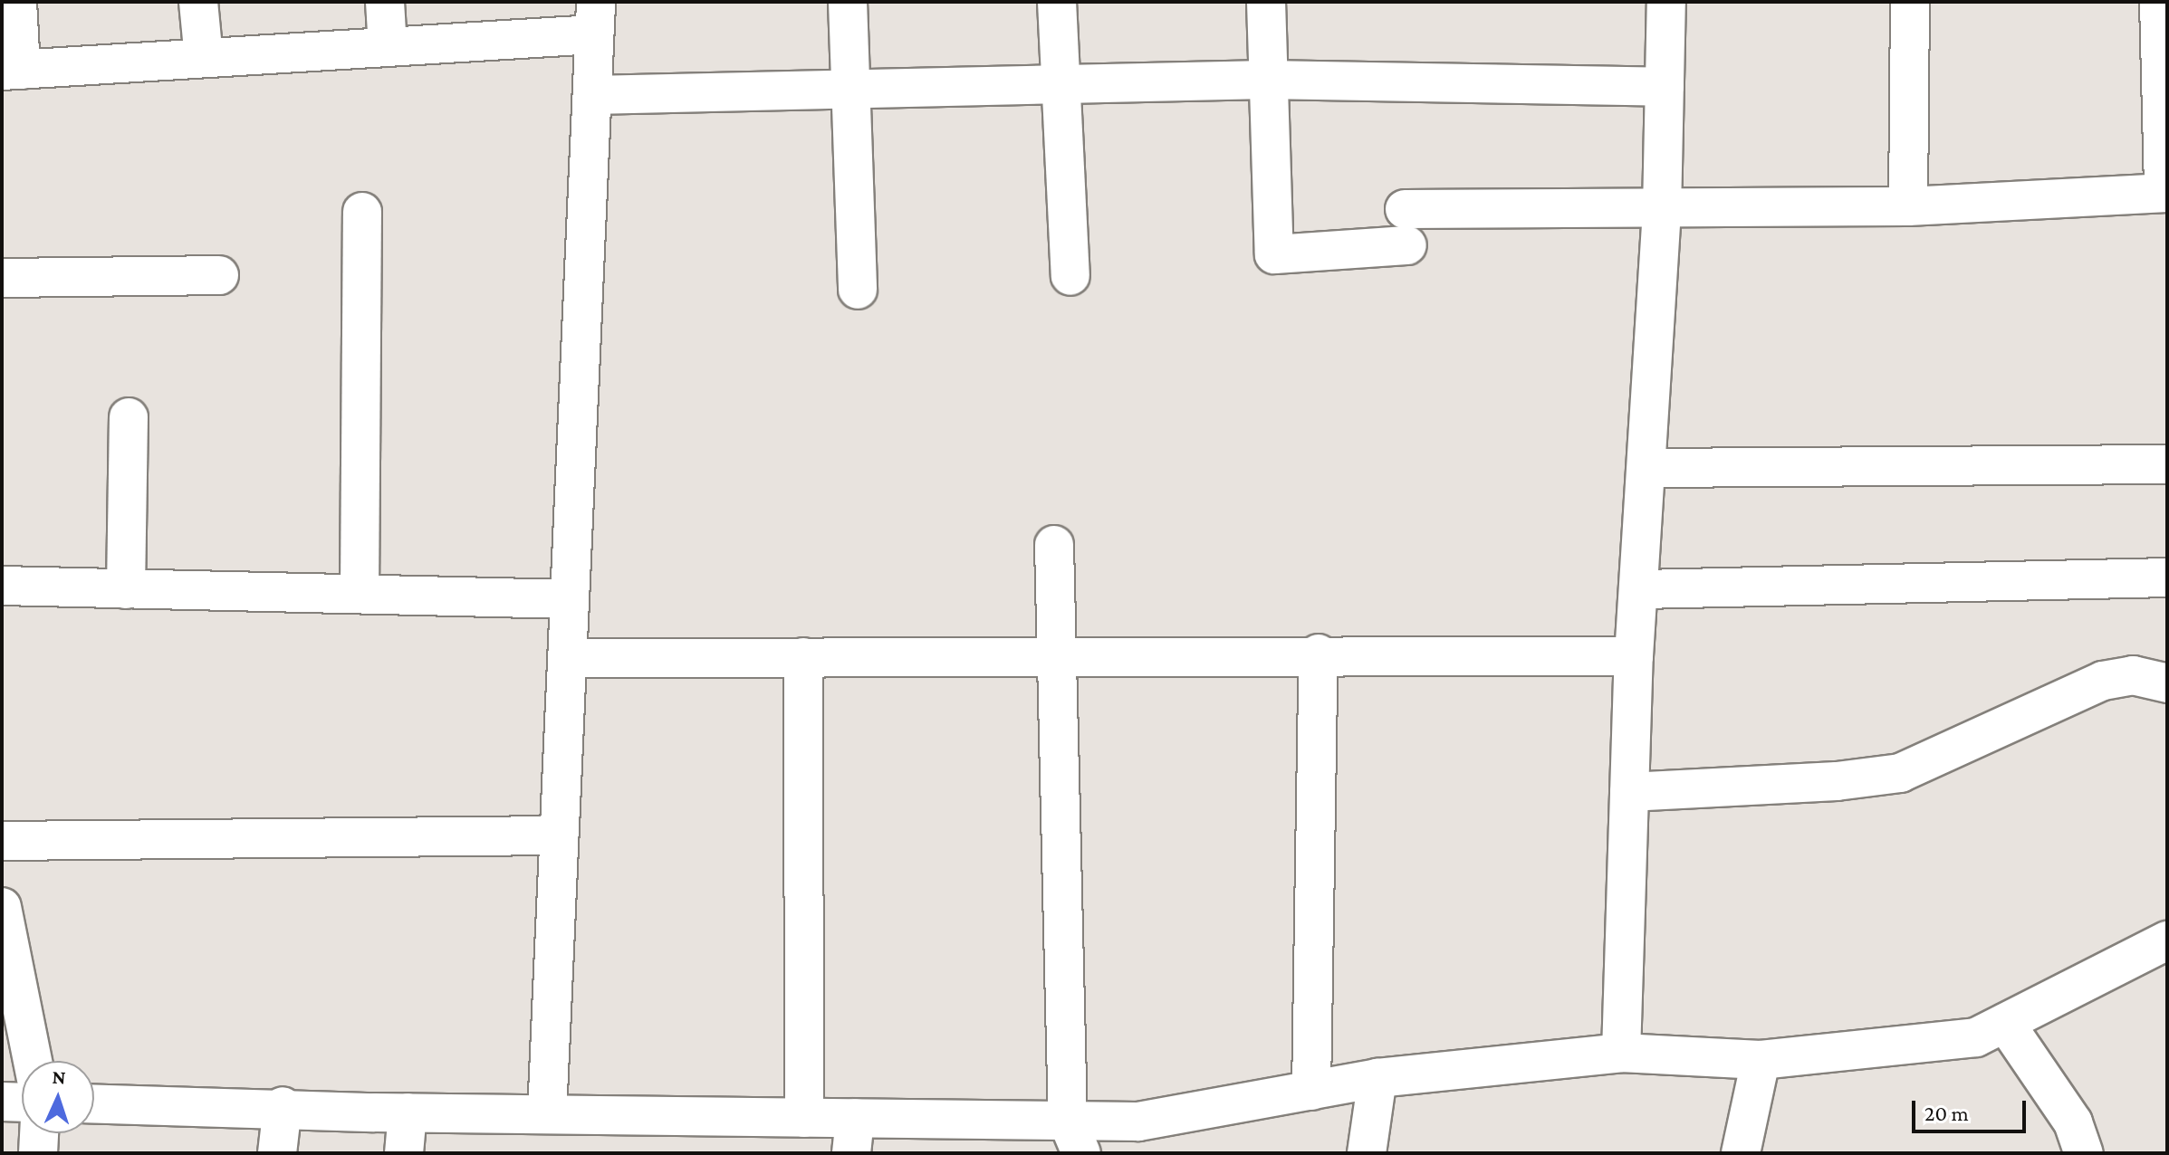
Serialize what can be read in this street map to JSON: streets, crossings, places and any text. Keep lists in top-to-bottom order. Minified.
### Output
{"scale_bar":"20 m","north":"top"}
